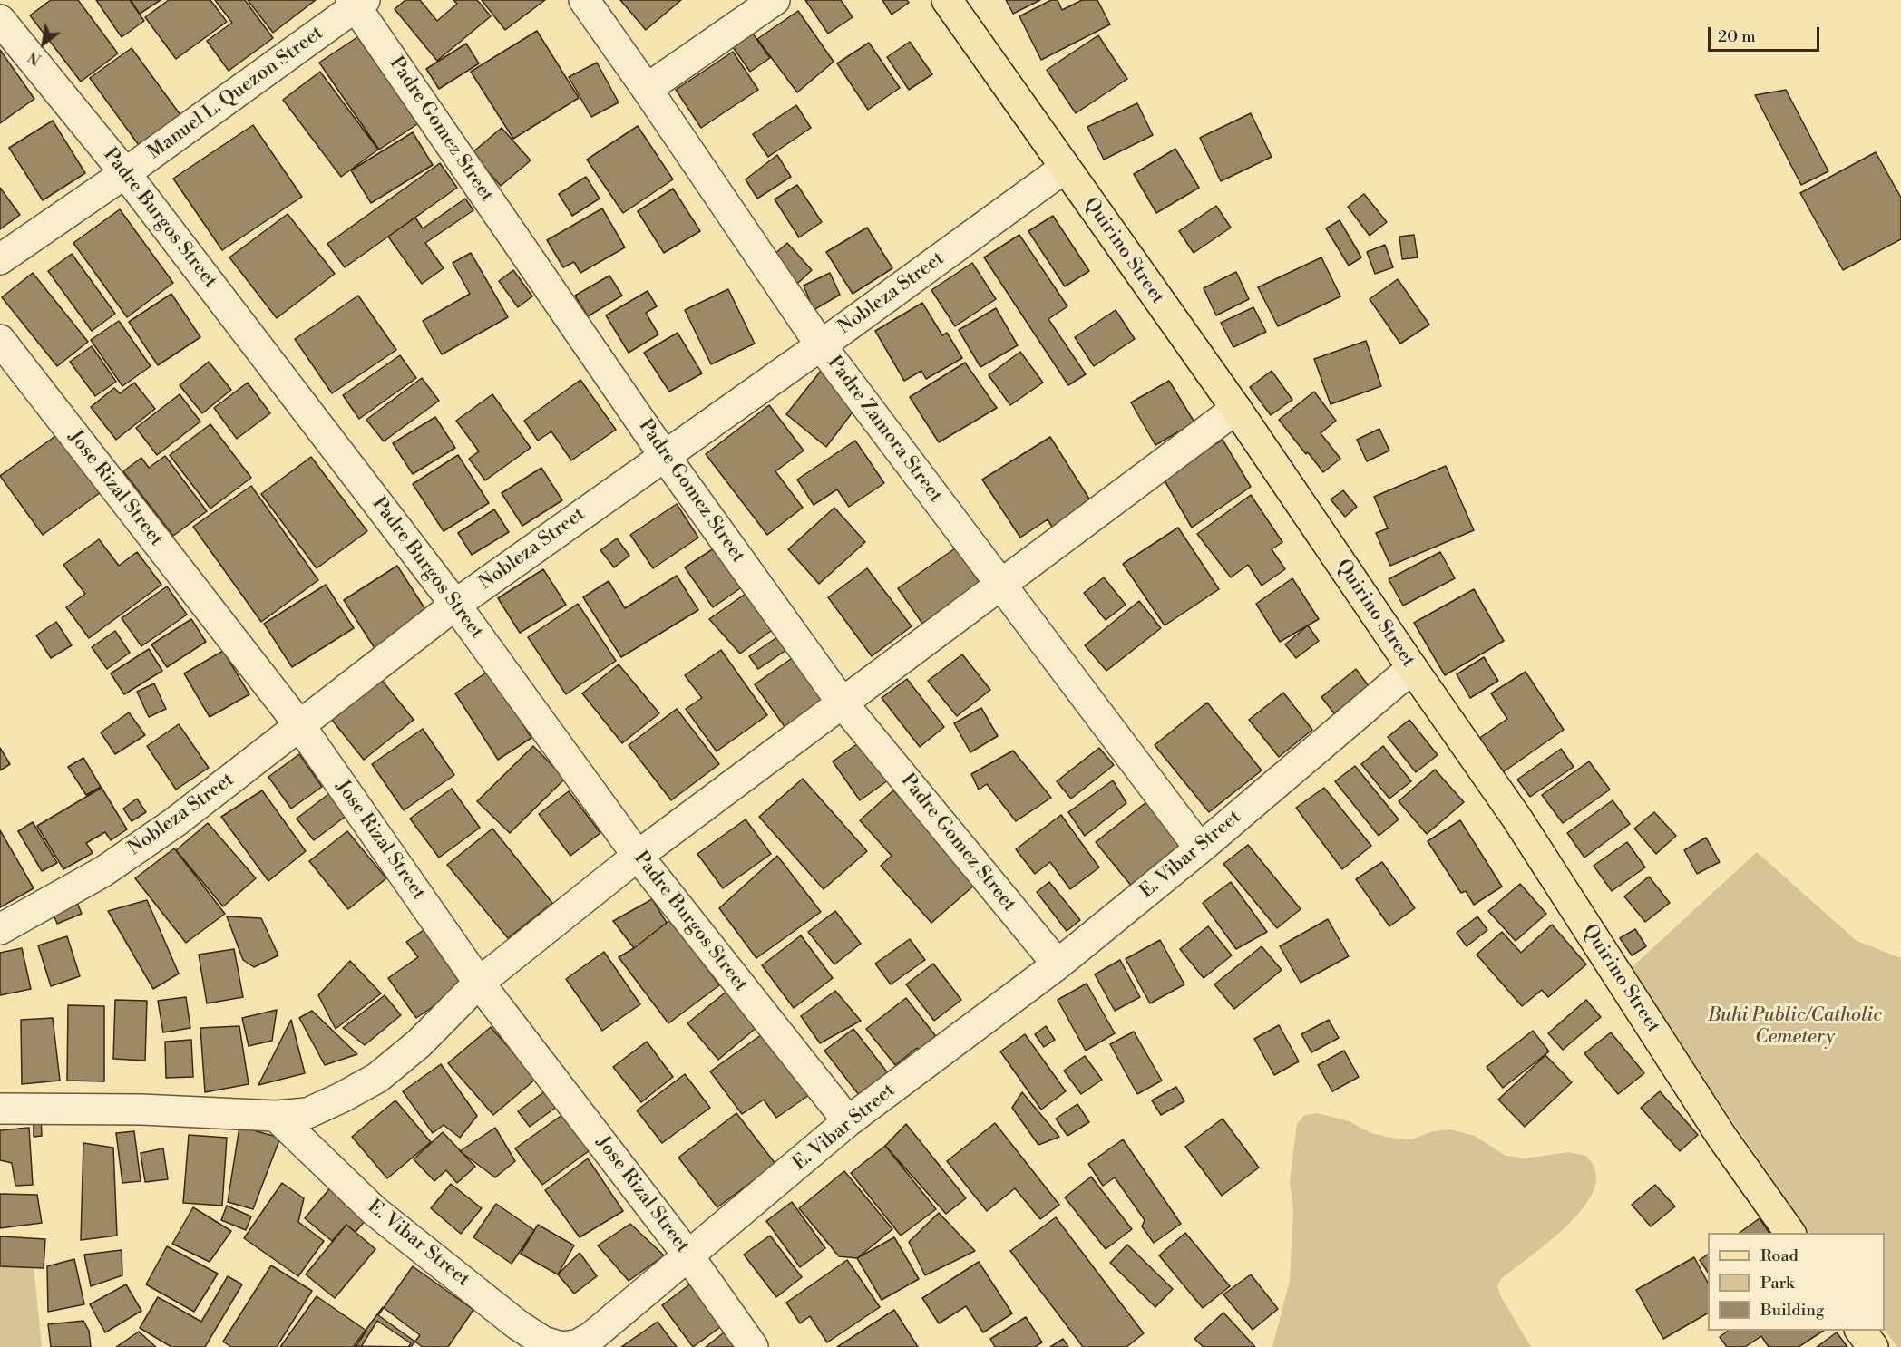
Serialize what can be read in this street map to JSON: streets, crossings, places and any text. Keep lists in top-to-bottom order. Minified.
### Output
{"streets":{"main road":["Quirino Street"],"street":["Manuel L. Quezon Street","Padre Gomez Street","Padre Burgos Street","Nobleza Street","Padre Zamora Street","Jose Rizal Street","E. Vibar Street"]},"crossings":[["Manuel L. Quezon Street","Padre Gomez Street"],["Manuel L. Quezon Street","Padre Burgos Street"],["Padre Gomez Street","Nobleza Street"],["Padre Gomez Street","E. Vibar Street"],["Padre Burgos Street","Nobleza Street"],["Padre Burgos Street","E. Vibar Street"],["Quirino Street","Nobleza Street"],["Quirino Street","E. Vibar Street"],["Nobleza Street","Padre Zamora Street"],["Nobleza Street","Jose Rizal Street"],["Padre Zamora Street","E. Vibar Street"],["Jose Rizal Street","E. Vibar Street"]],"parks":["Buhi Public/Catholic Cemetery"],"legend":["Road","Park","Building"],"scale_bar":"20 m","north":"bottom left"}
